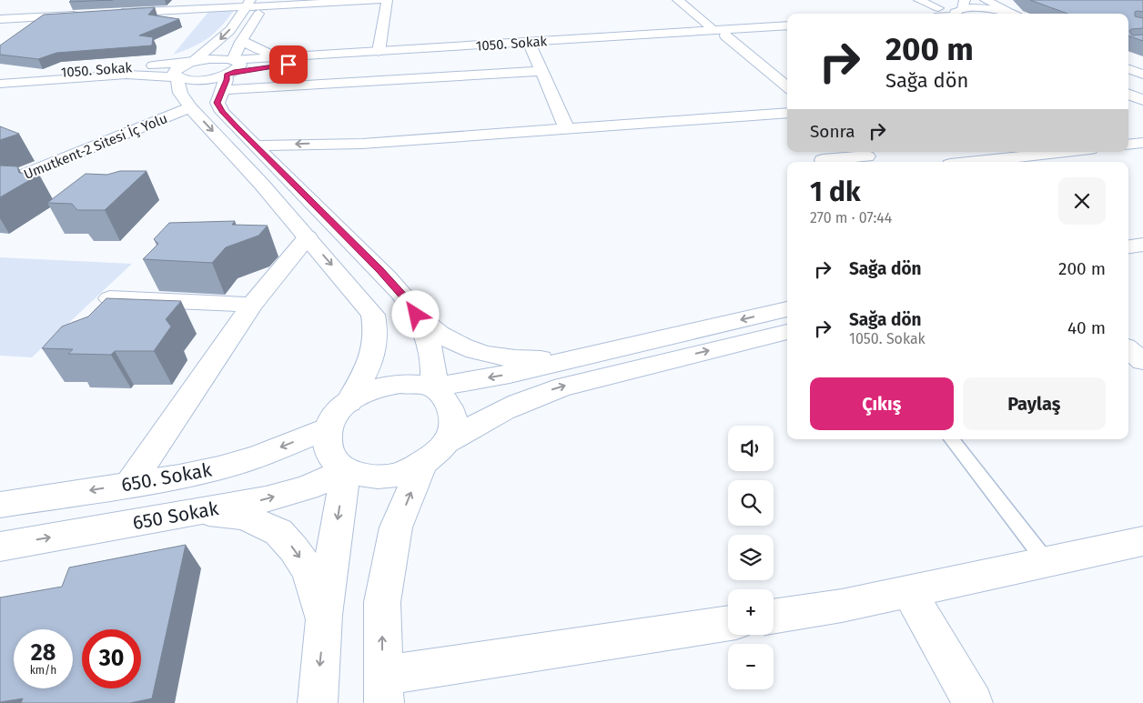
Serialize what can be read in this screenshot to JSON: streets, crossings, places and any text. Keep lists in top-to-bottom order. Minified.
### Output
{"streets":{"street":["1050. Sokak","Umutkent-2 Sitesi İç Yolu","650. Sokak","650 Sokak"]},"crossings":[["650. Sokak","650 Sokak"]],"page":{"turn":["200 m","Sağa dön"],"then":"Sonra","heading":["1 dk","270 m · 07:44"],"list":[{"name":"Sağa dön","value":"200 m"},{"name":"Sağa dön","note":"1050. Sokak","value":"40 m"}],"buttons":["Çıkış","Paylaş"],"map_buttons":["+","−"],"speed":"28 km/h","limit":"30"}}
